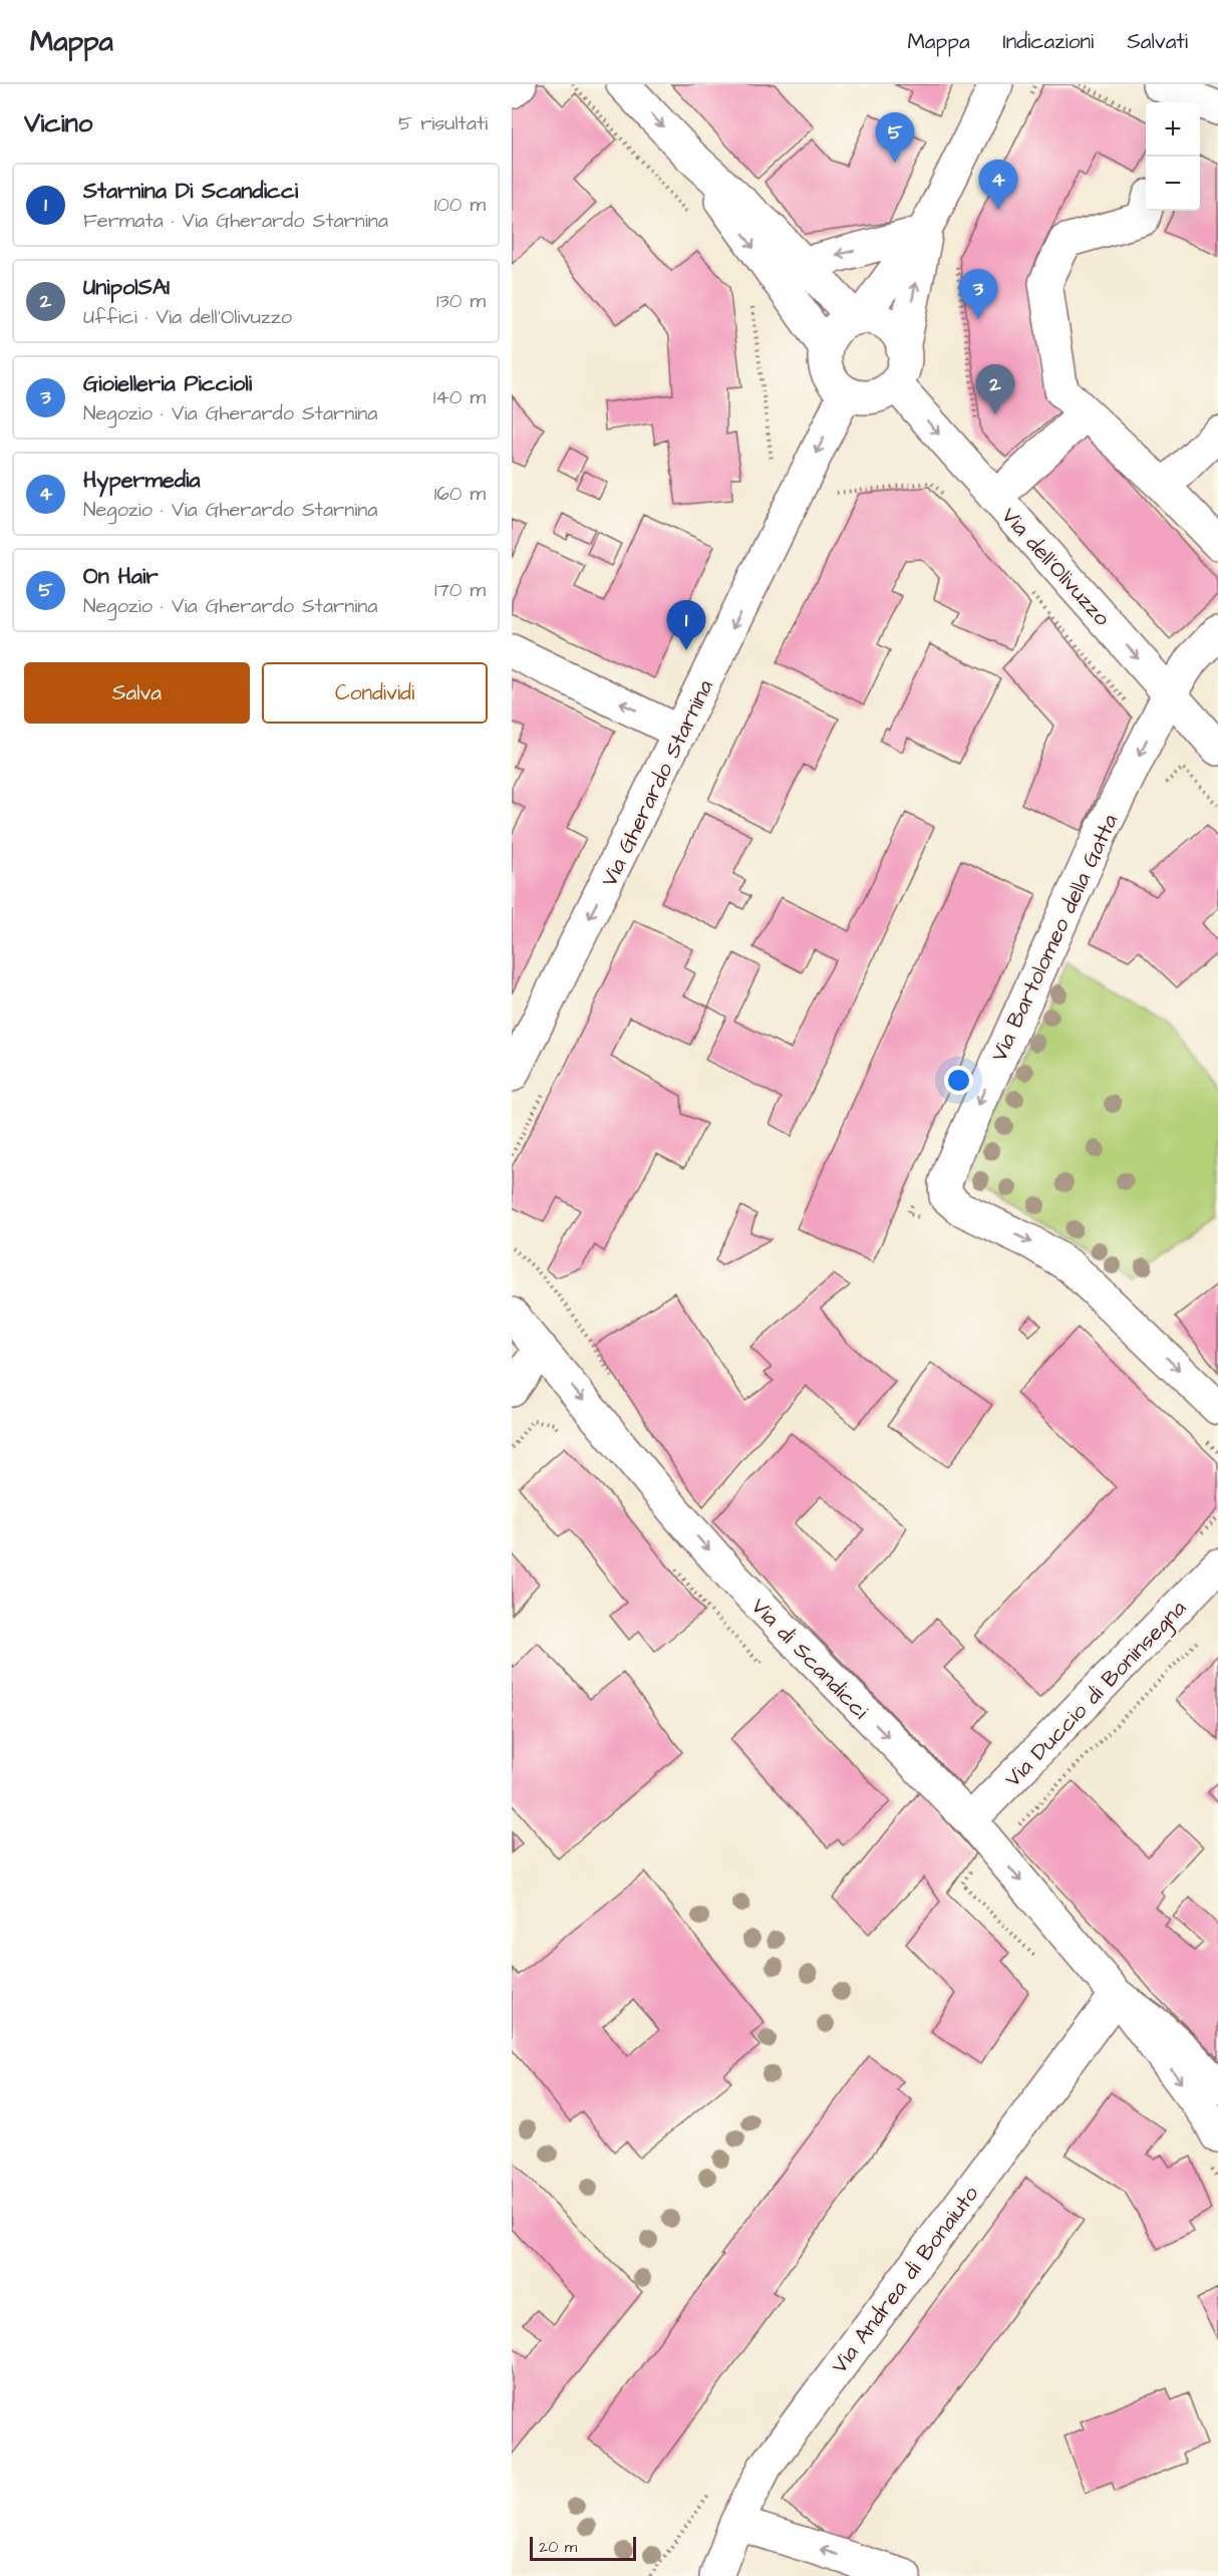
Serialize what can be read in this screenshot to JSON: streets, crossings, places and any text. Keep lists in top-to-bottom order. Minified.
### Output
{"streets":{"street":["Via dell'Olivuzzo","Via Gherardo Starnina","Via Bartolomeo della Gatta","Via di Scandicci","Via Duccio di Boninsegna","Via Andrea di Bonaiuto"]},"crossings":[["Via dell'Olivuzzo","Via Gherardo Starnina"],["Via dell'Olivuzzo","Via Bartolomeo della Gatta"],["Via di Scandicci","Via Duccio di Boninsegna"],["Via di Scandicci","Via Andrea di Bonaiuto"]],"one_way":["Via Gherardo Starnina","Via di Scandicci"],"scale_bar":"20 m","page":{"header":"Mappa","nav":["Mappa","Indicazioni","Salvati"],"heading":["Vicino","5 risultati"],"map_buttons":["+","−"],"pins":["5","4","3","2","1"],"list":[{"mark":"1","name":"Starnina Di Scandicci","note":"Fermata · Via Gherardo Starnina","value":"100 m"},{"mark":"2","name":"UnipolSAI","note":"Uffici · Via dell'Olivuzzo","value":"130 m"},{"mark":"3","name":"Gioielleria Piccioli","note":"Negozio · Via Gherardo Starnina","value":"140 m"},{"mark":"4","name":"Hypermedia","note":"Negozio · Via Gherardo Starnina","value":"160 m"},{"mark":"5","name":"On Hair","note":"Negozio · Via Gherardo Starnina","value":"170 m"}],"buttons":["Salva","Condividi"],"scale":"20 m"}}
